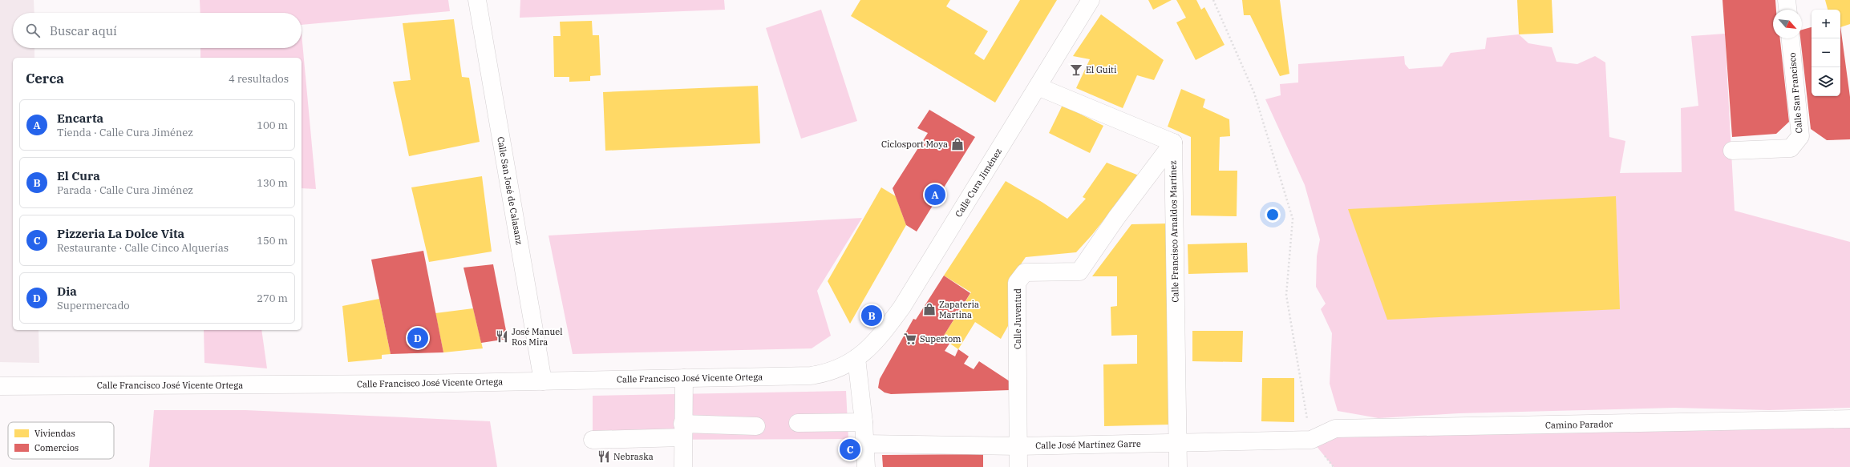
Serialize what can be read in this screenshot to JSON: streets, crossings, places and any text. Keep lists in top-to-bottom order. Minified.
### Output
{"streets":{"street":["Calle San Francisco","Calle Cura Jiménez","Calle San José de Calasanz","Calle Francisco Arnaldos Martínez","Calle Juventud","Calle Francisco José Vicente Ortega","Camino Parador","Calle José Martínez Garre"]},"crossings":[["Calle Cura Jiménez","Calle Francisco José Vicente Ortega"],["Calle San José de Calasanz","Calle Francisco José Vicente Ortega"],["Calle Francisco Arnaldos Martínez","Calle Juventud"],["Calle Francisco Arnaldos Martínez","Calle José Martínez Garre"],["Calle Juventud","Calle José Martínez Garre"],["Camino Parador","Calle José Martínez Garre"]],"places":{"bar":["El Guiti"],"shop":["Ciclosport Moya","Zapateria Martina"],"restaurant":["José Manuel Ros Mira","Nebraska"],"supermarket":["Supertom"]},"legend":["Viviendas","Comercios"],"north":"bottom right","page":{"map_buttons":["+","−"],"search":"Buscar aquí","heading":["Cerca","4 resultados"],"list":[{"mark":"A","name":"Encarta","note":"Tienda · Calle Cura Jiménez","value":"100 m"},{"mark":"B","name":"El Cura","note":"Parada · Calle Cura Jiménez","value":"130 m"},{"mark":"C","name":"Pizzeria La Dolce Vita","note":"Restaurante · Calle Cinco Alquerías","value":"150 m"},{"mark":"D","name":"Dia","note":"Supermercado","value":"270 m"}],"pins":["A","B","D","C"]}}
